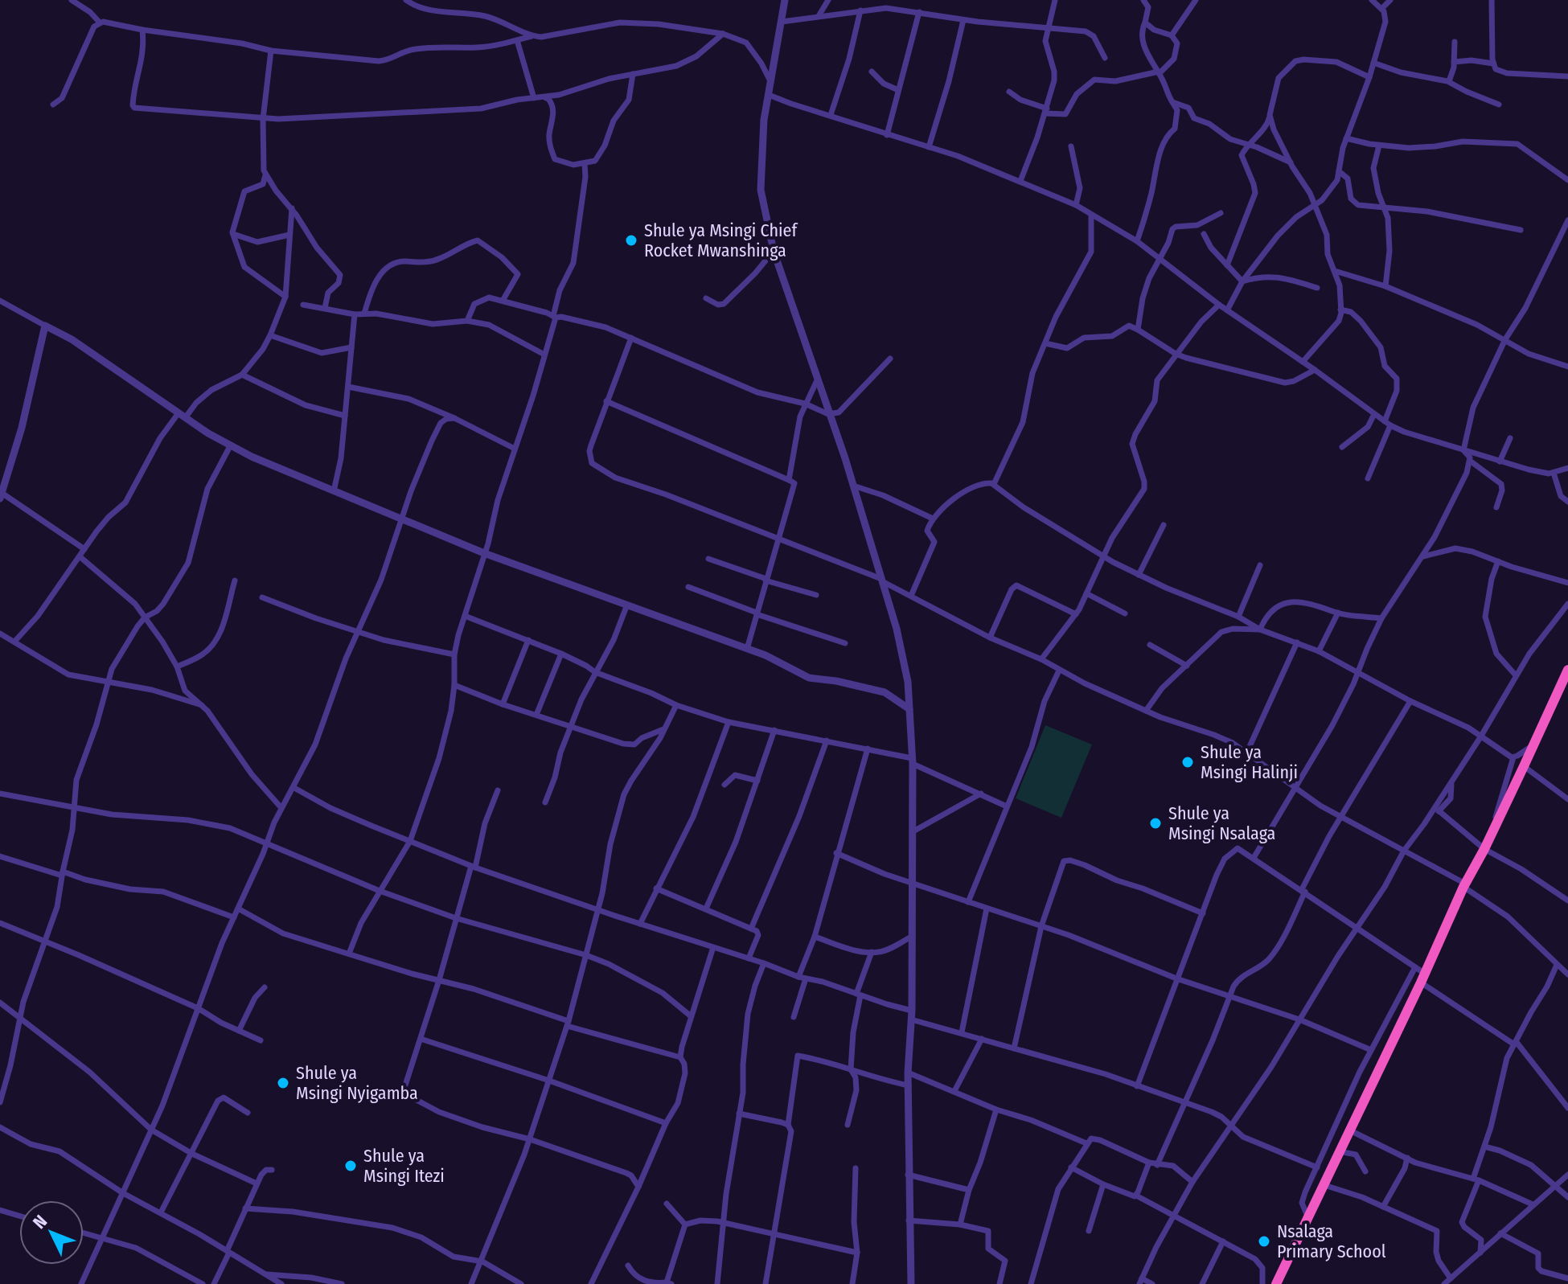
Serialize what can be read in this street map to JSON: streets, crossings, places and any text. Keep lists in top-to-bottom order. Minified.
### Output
{"places":["Shule ya Msingi Chief Rocket Mwanshinga","Shule ya Msingi Halinji","Shule ya Msingi Nsalaga","Shule ya Msingi Nyigamba","Shule ya Msingi Itezi","Nsalaga Primary School"],"north":"top left"}
